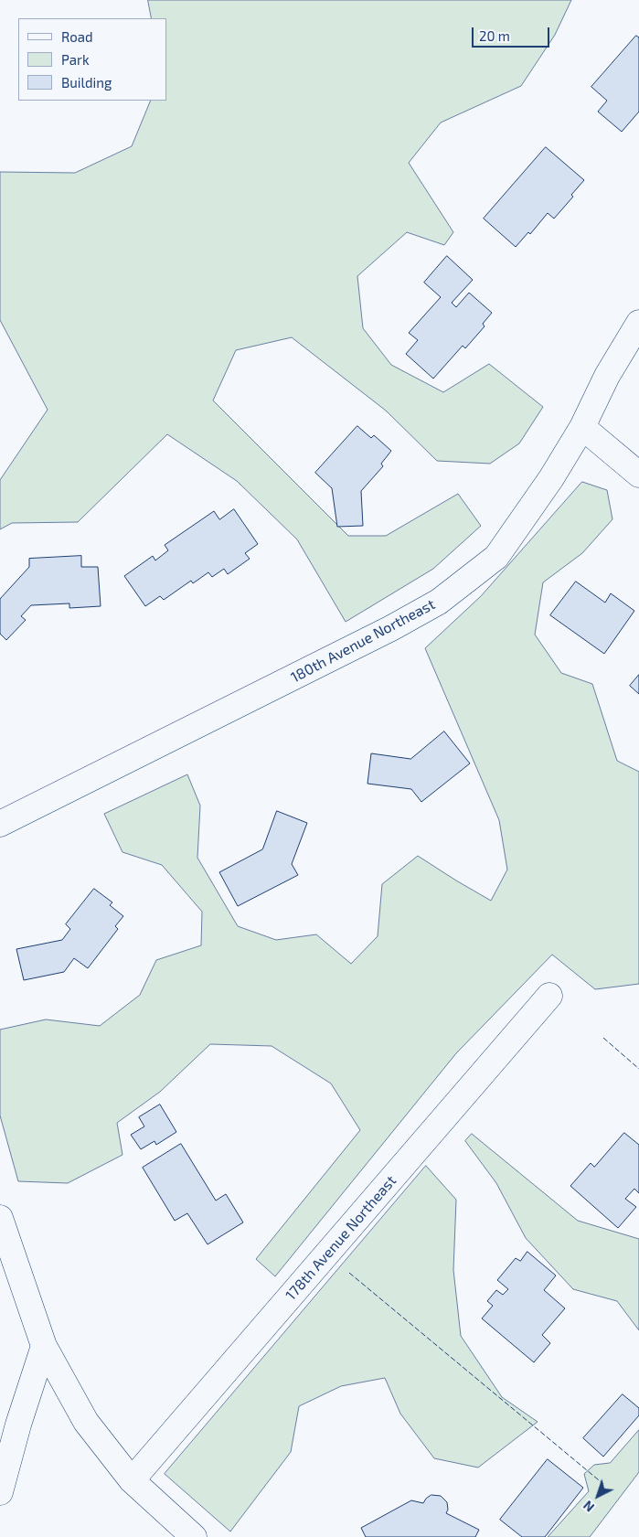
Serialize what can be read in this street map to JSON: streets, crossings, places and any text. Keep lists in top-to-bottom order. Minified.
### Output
{"streets":{"street":["180th Avenue Northeast","178th Avenue Northeast"]},"legend":["Road","Park","Building"],"scale_bar":"20 m","north":"bottom left"}
